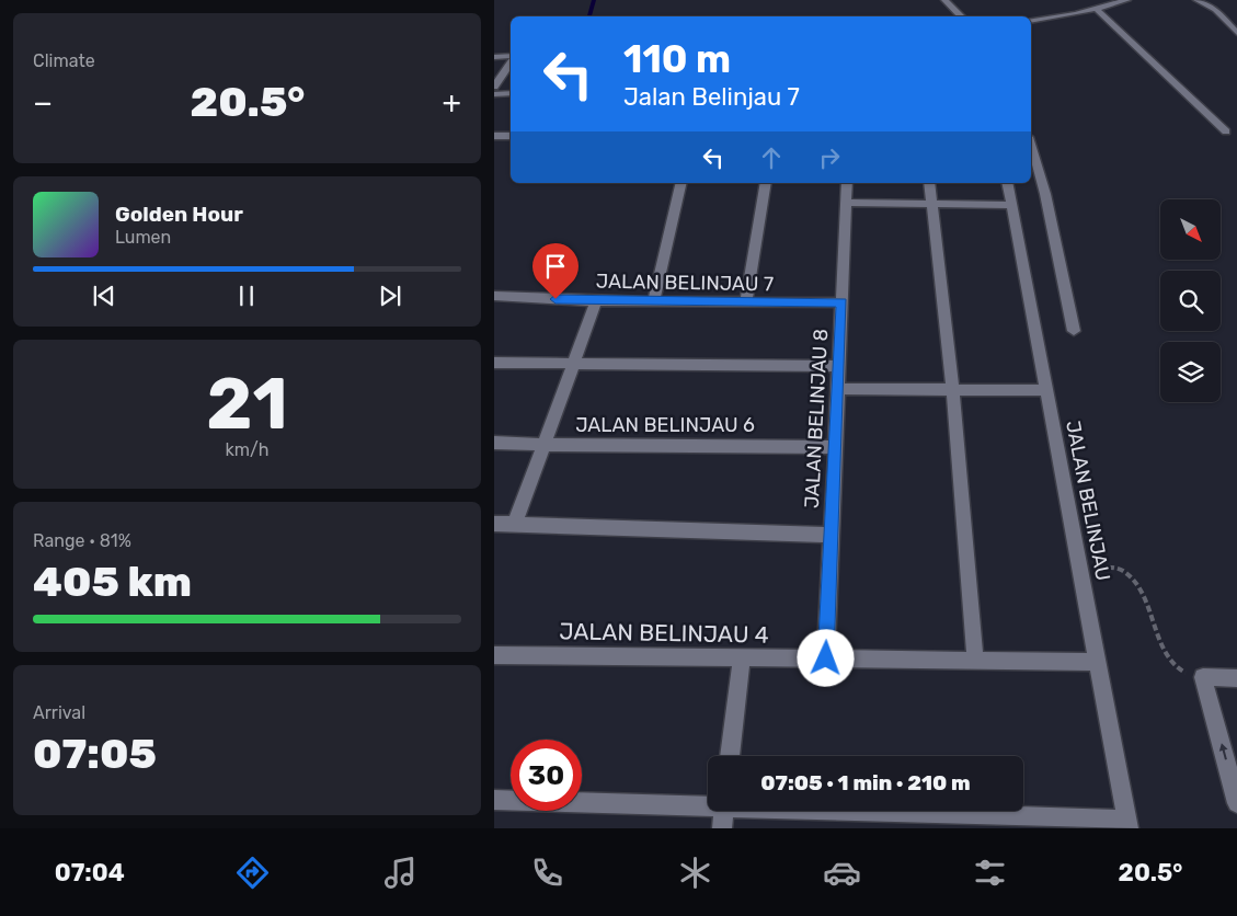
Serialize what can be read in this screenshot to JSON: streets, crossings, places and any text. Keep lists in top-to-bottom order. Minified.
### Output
{"streets":{"street":["JALAN BELINJAU 7","JALAN BELINJAU 8","JALAN BELINJAU 6","JALAN BELINJAU","JALAN BELINJAU 4"]},"crossings":[["JALAN BELINJAU 7","JALAN BELINJAU 8"],["JALAN BELINJAU 8","JALAN BELINJAU 6"],["JALAN BELINJAU 8","JALAN BELINJAU 4"],["JALAN BELINJAU","JALAN BELINJAU 4"]],"north":"bottom right","page":{"tile":["Climate",["21","km/h"],["Range · 81%","405 km"],["Arrival","07:05"]],"turn":["110 m","Jalan Belinjau 7"],"heat":["−","20.5°","+"],"song":["Golden Hour","Lumen"],"limit":"30","trip":"07:05 · 1 min · 210 m","tabs":["07:04","20.5°"]}}
